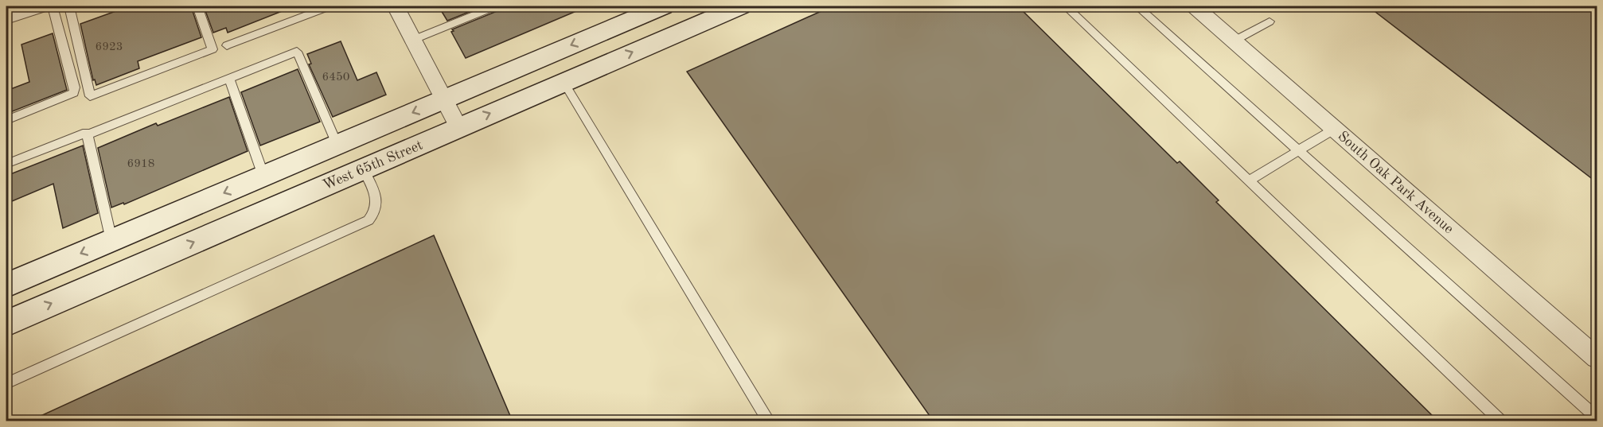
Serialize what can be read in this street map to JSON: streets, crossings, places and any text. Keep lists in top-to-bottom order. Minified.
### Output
{"streets":{"street":["West 65th Street","South Oak Park Avenue"]},"house_numbers":["6923","6450","6918"]}
